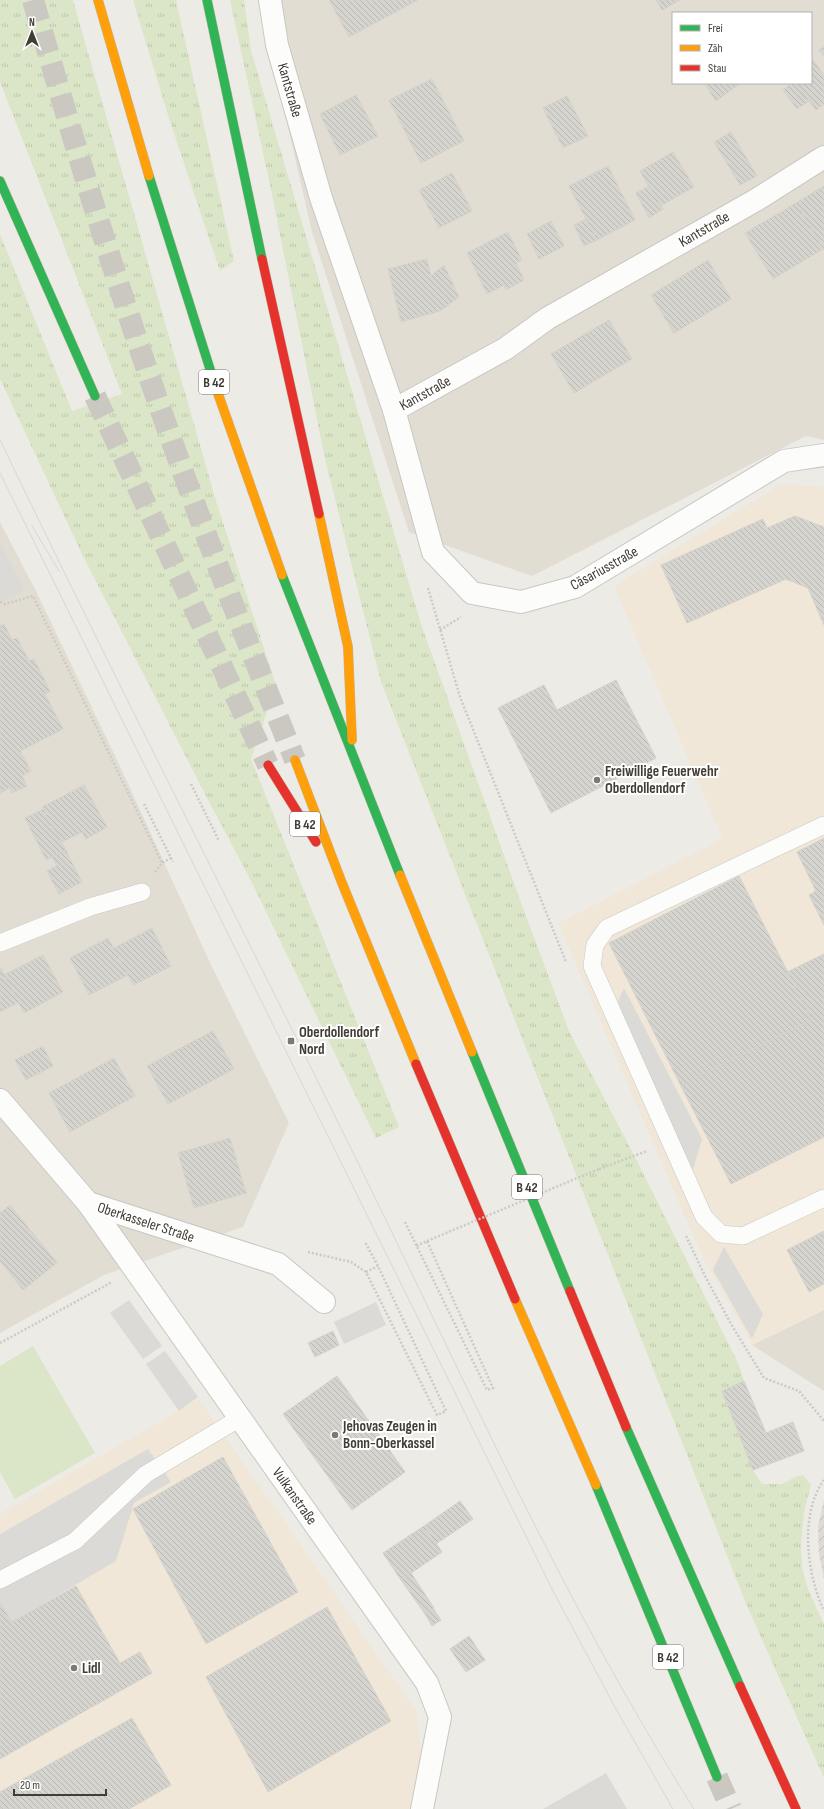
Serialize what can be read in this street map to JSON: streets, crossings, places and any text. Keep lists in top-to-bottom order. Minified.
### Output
{"streets":{"highway":["B 42"],"street":["Kantstraße","Cäsariusstraße","Oberkasseler Straße","Vulkanstraße"]},"crossings":[["Kantstraße","Cäsariusstraße"],["Oberkasseler Straße","Vulkanstraße"]],"places":{"other":["Freiwillige Feuerwehr Oberdollendorf","Jehovas Zeugen in Bonn-Oberkassel","Lidl"],"transit":["Oberdollendorf Nord"]},"legend":["Frei","Zäh","Stau"],"scale_bar":"20 m","north":"top"}
